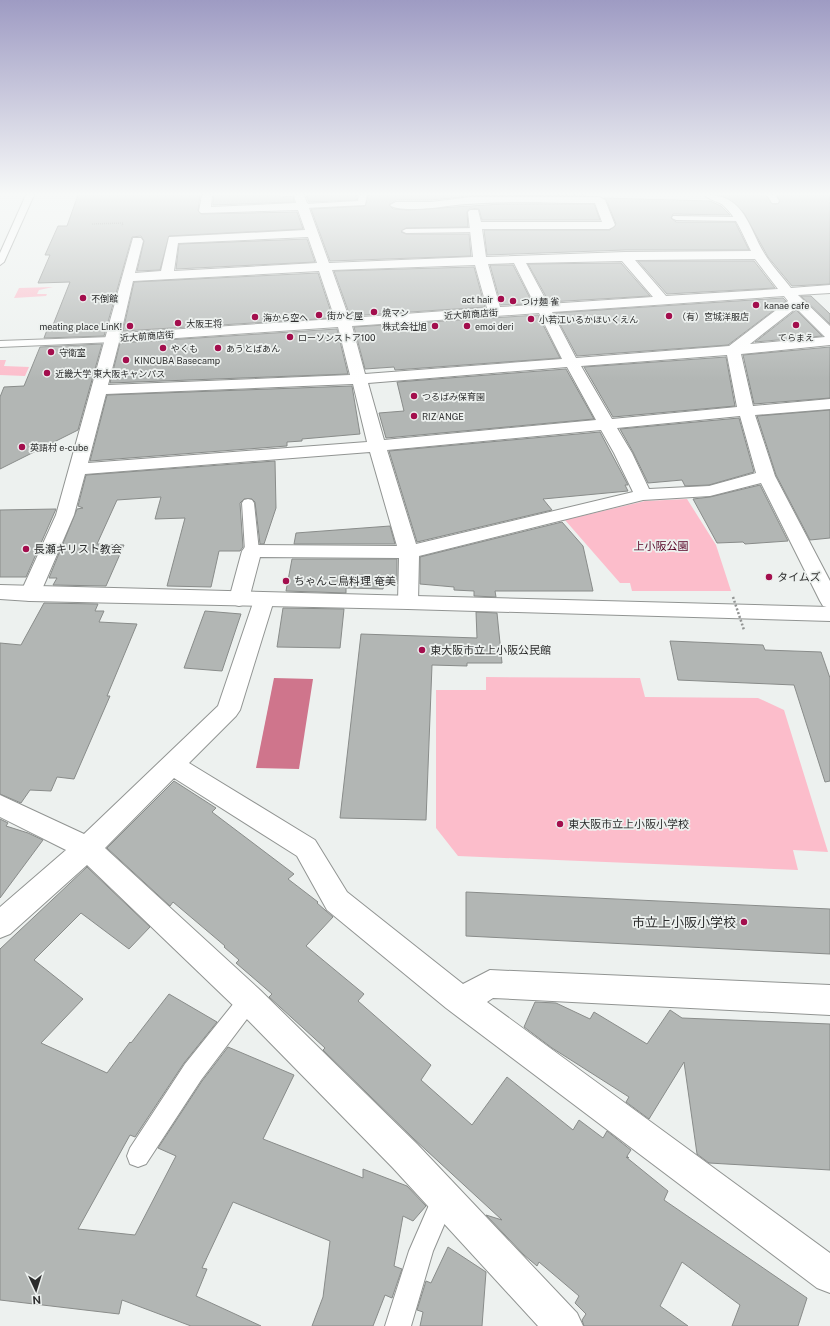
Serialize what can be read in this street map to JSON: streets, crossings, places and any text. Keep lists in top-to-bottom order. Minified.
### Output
{"streets":{"street":["近大前商店街"]},"parks":["上小阪公園"],"places":["不倒館","act hair","つけ麺 雀","kanae cafe","焼マン","街かど屋","（有）宮城洋服店","海から空へ","小若江いるかほいくえん","大阪王将","てらまえ","meating place LinK!","株式会社旭","emoi deri","ローソンストア100","やくも","あうとばあん","守衛室","KINCUBA Basecamp","近畿大学 東大阪キャンパス","つるばみ保育園","RIZ ANGE","英語村 e-cube","長瀬キリスト教会","タイムズ","ちゃんこ鳥料理 奄美","東大阪市立上小阪公民館","東大阪市立上小阪小学校","市立上小阪小学校"],"north":"bottom"}
